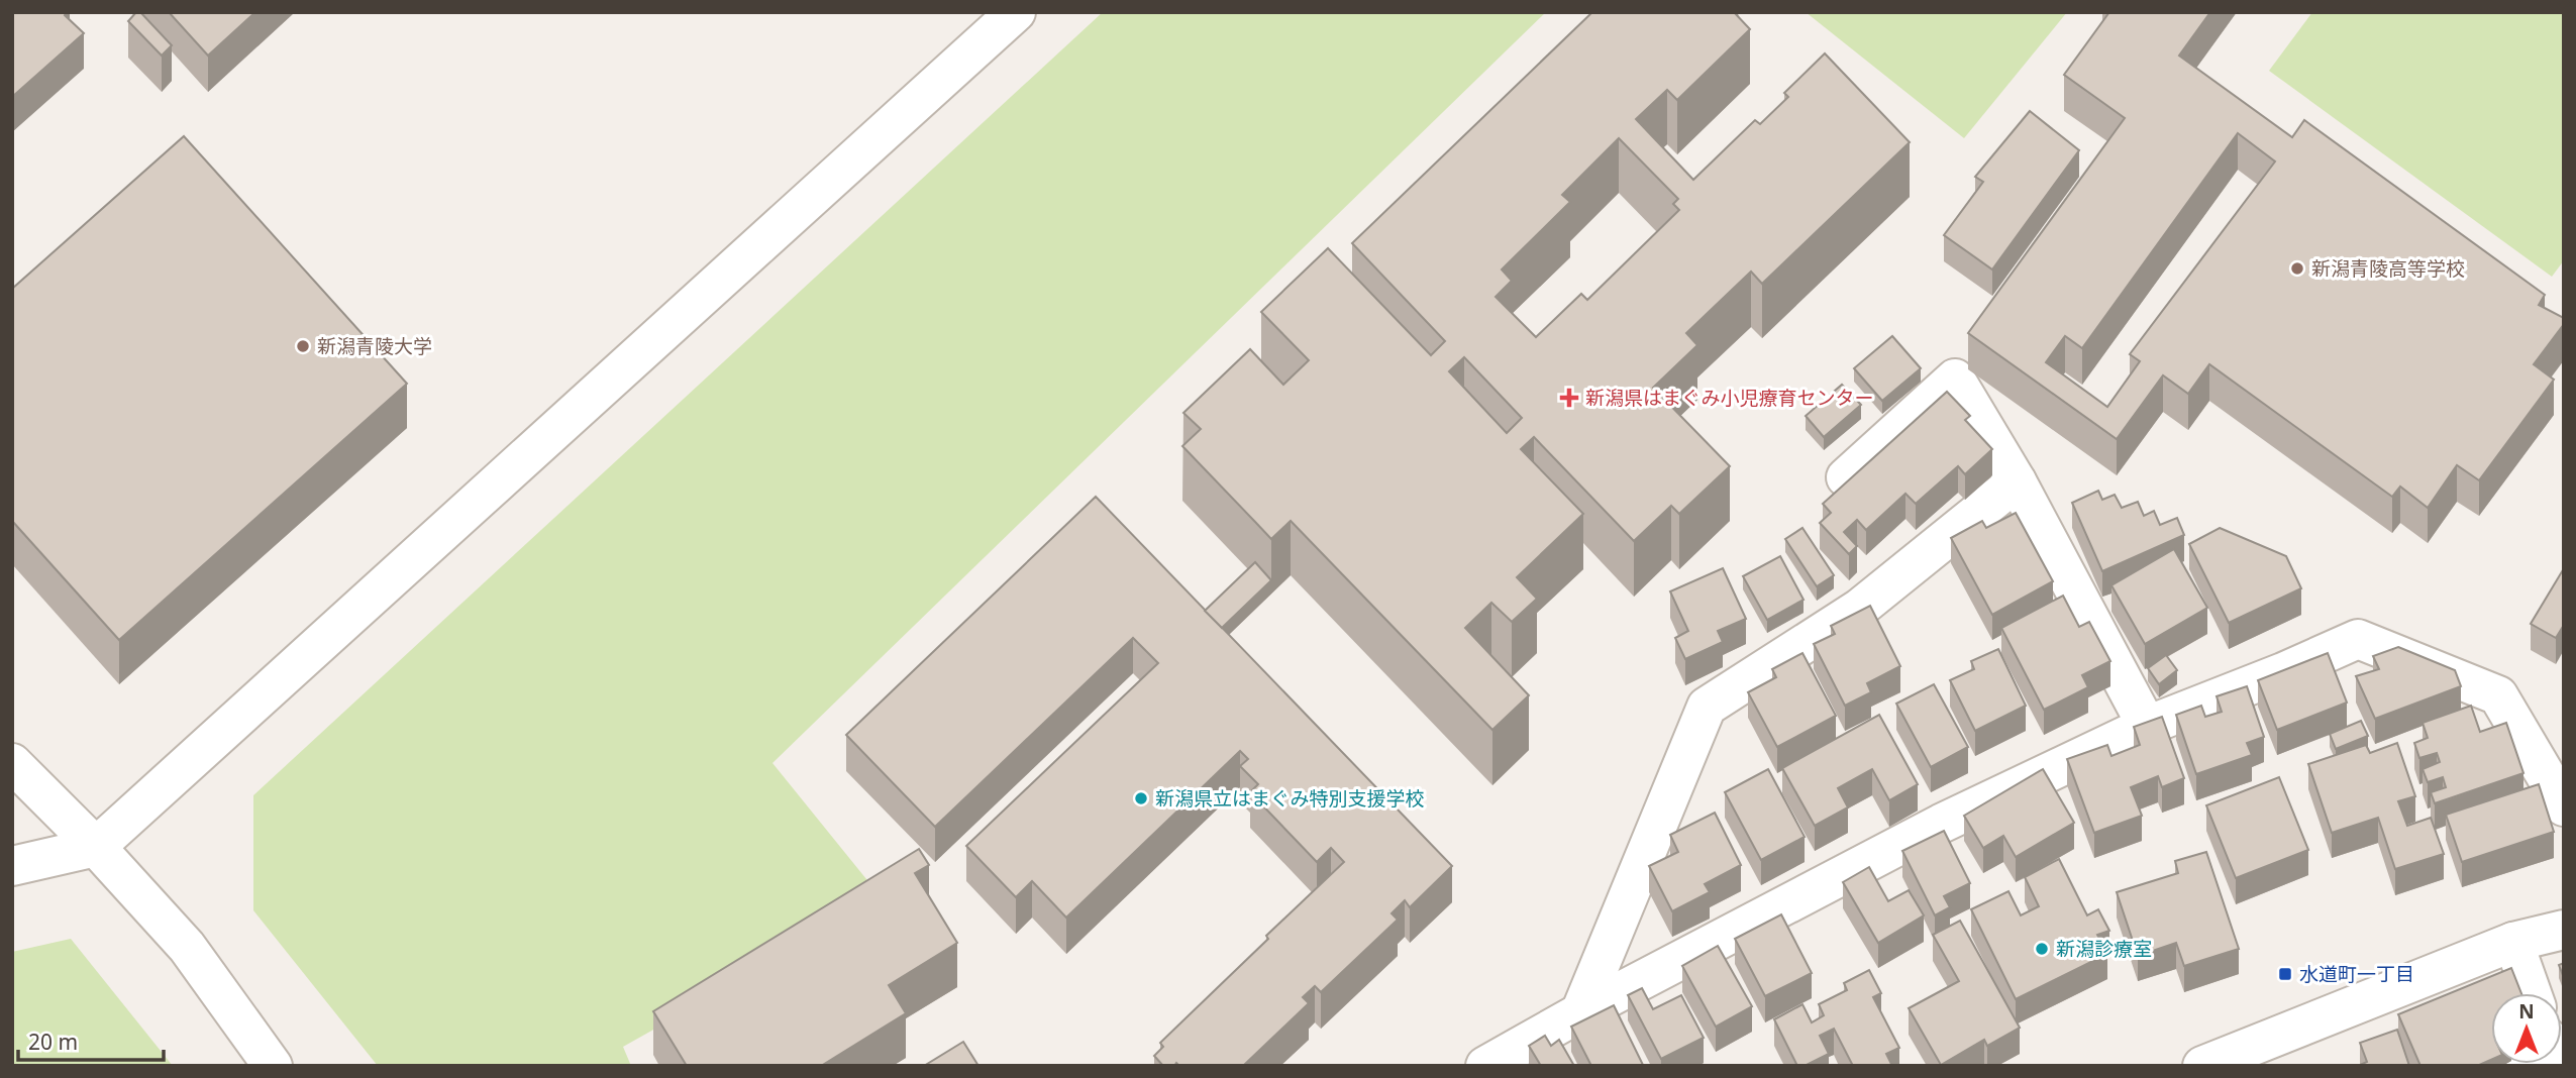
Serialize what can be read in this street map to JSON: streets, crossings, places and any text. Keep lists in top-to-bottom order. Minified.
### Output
{"places":{"other":["新潟青陵高等学校","新潟青陵大学","新潟県立はまぐみ特別支援学校","新潟診療室"],"health":["新潟県はまぐみ小児療育センター"],"transit":["水道町一丁目"]},"scale_bar":"20 m","north":"top"}
